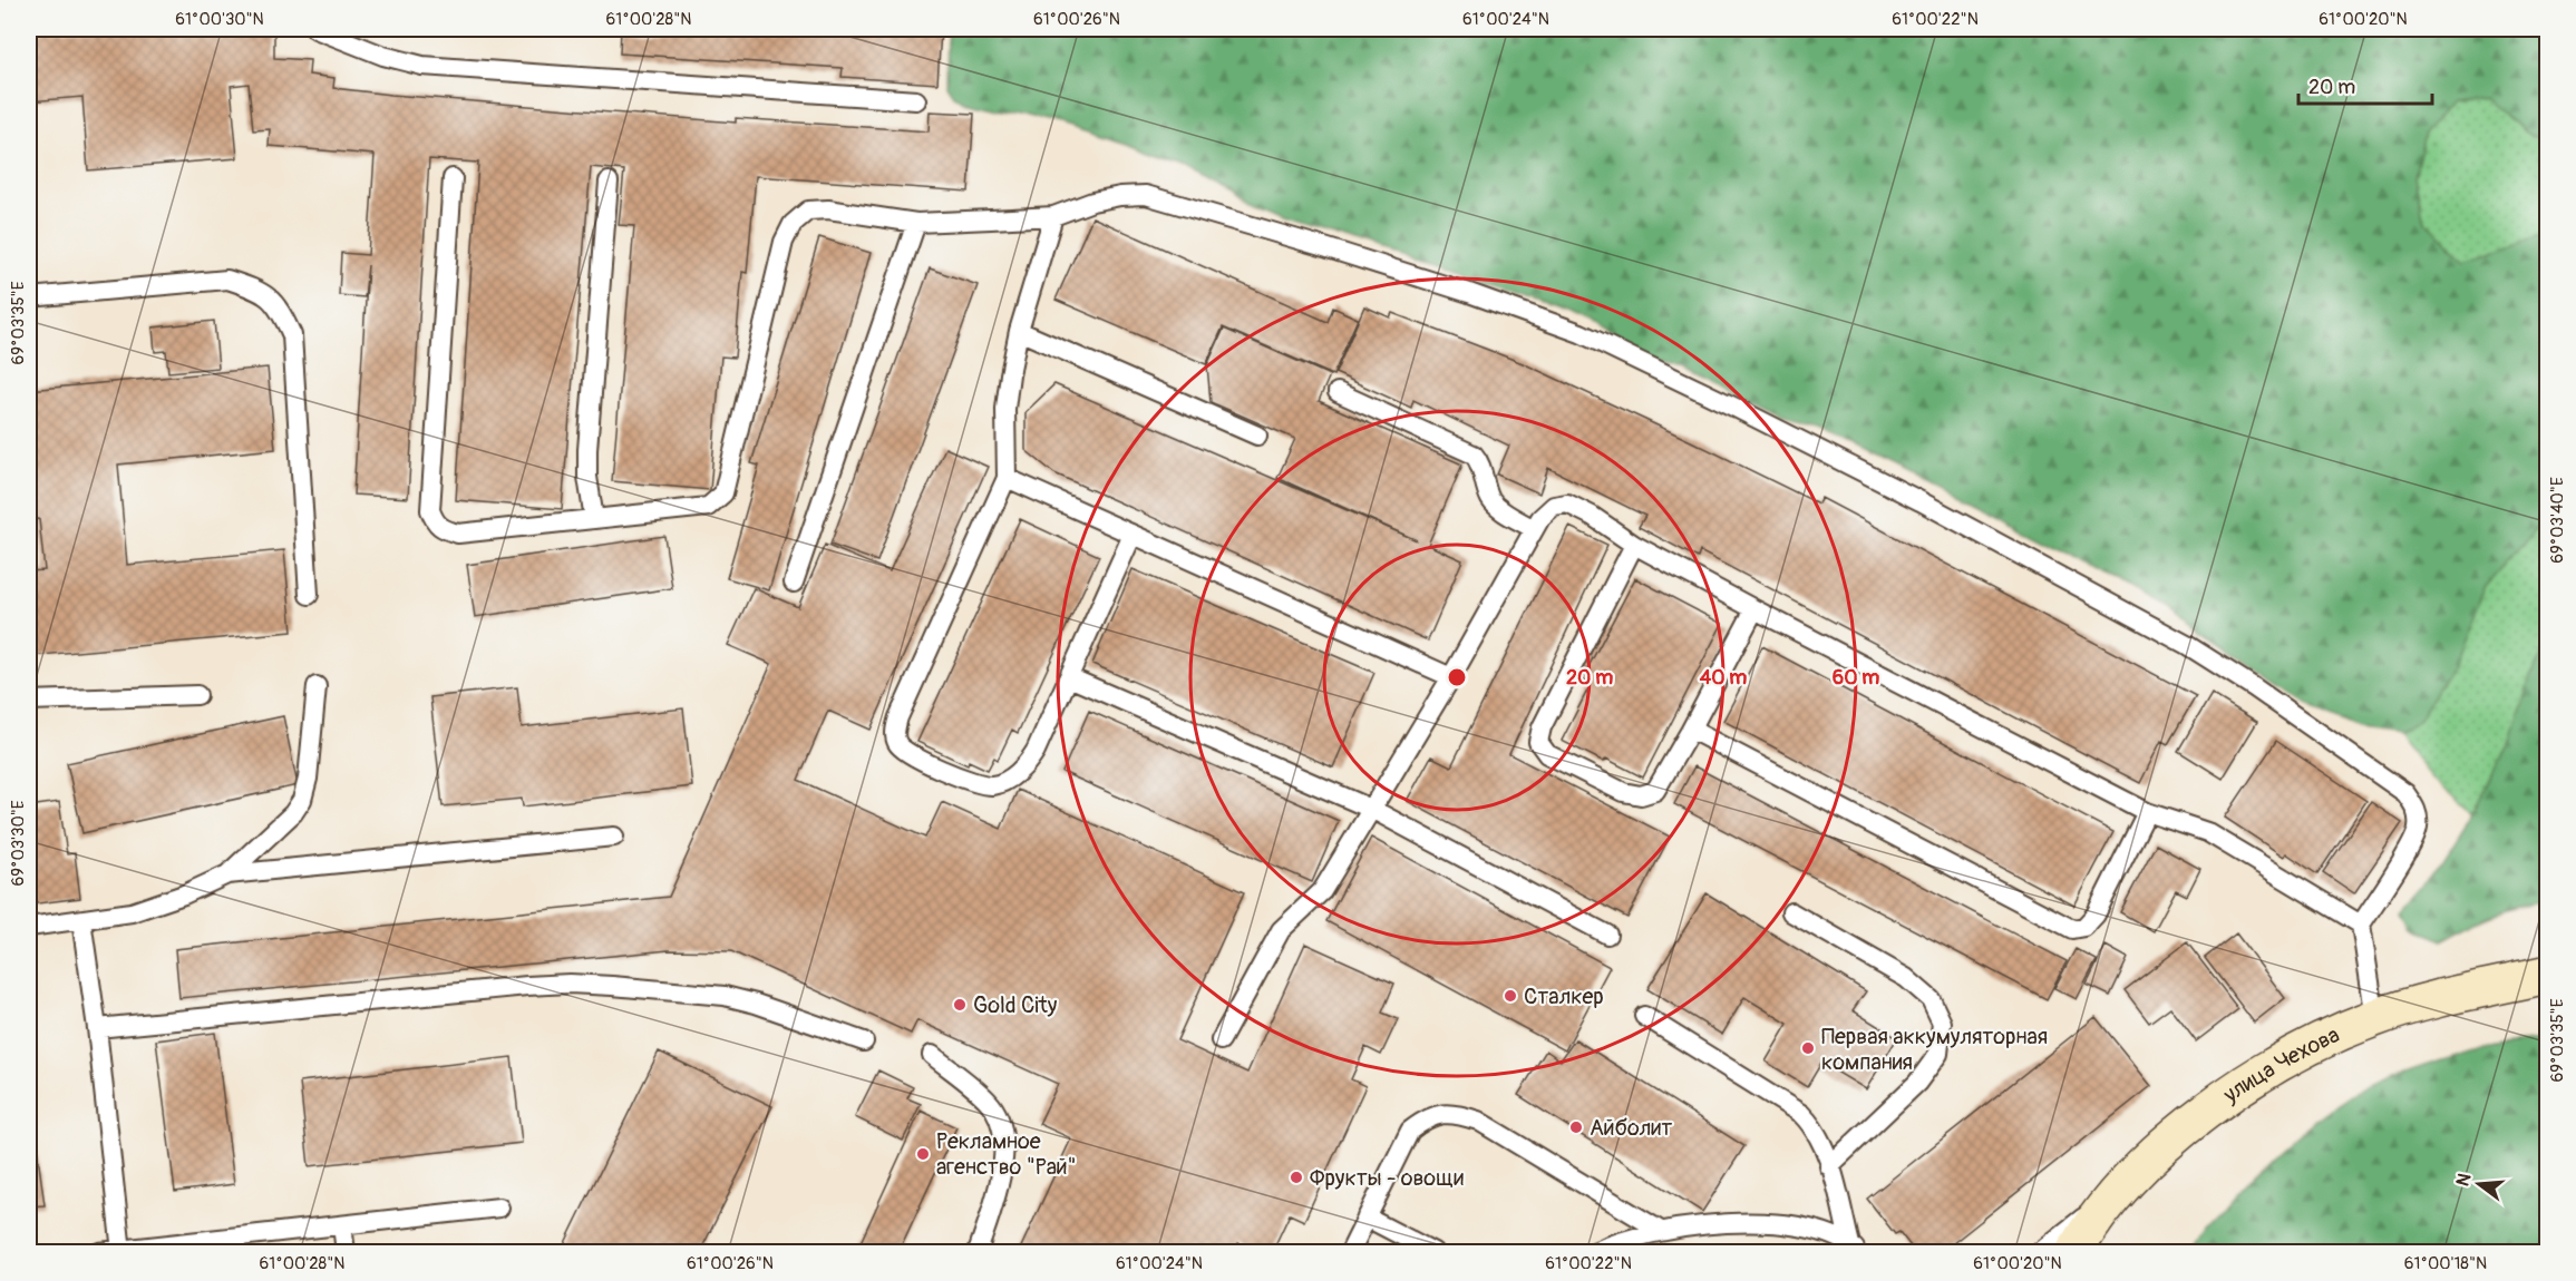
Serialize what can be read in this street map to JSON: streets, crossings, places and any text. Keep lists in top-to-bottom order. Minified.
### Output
{"streets":{"main road":["улица Чехова"]},"places":["Сталкер","Gold City","Первая аккумуляторная компания","Айболит","Рекламное агенство \"Рай\"","Фрукты - овощи"],"scale_bar":"20 m","north":"left","coordinates":["61°00'30\"N","61°00'28\"N","61°00'26\"N","61°00'24\"N","61°00'22\"N","61°00'20\"N","69°03'35\"E","69°03'40\"E","69°03'30\"E","61°00'18\"N"],"rings":["20 m","40 m","60 m"]}
